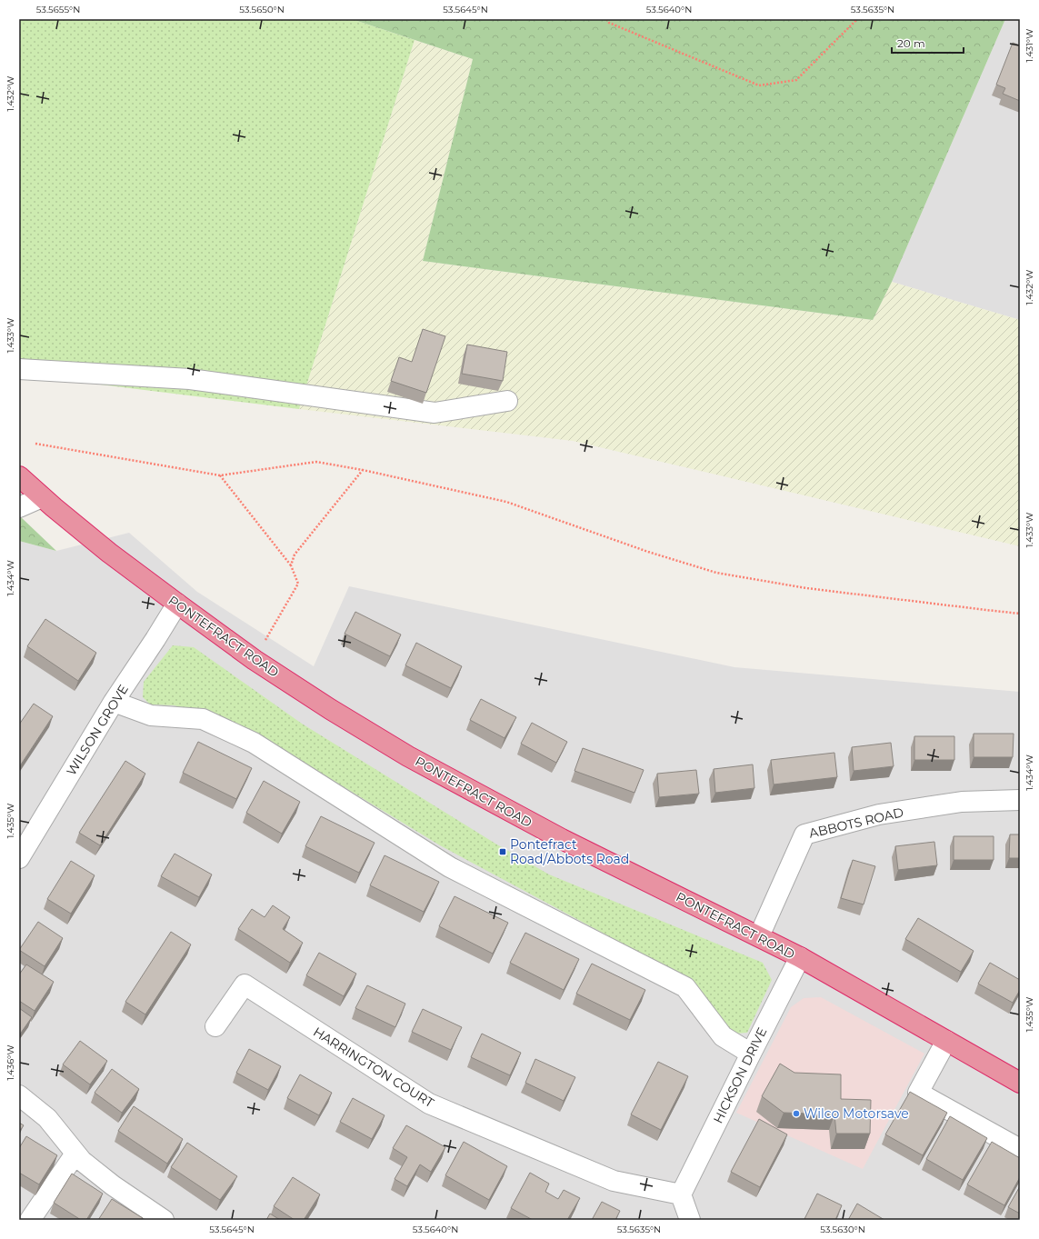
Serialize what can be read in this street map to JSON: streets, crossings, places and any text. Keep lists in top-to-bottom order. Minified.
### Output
{"streets":{"highway":["PONTEFRACT ROAD"],"street":["WILSON GROVE","ABBOTS ROAD","HARRINGTON COURT","HICKSON DRIVE"]},"crossings":[["PONTEFRACT ROAD","WILSON GROVE"],["PONTEFRACT ROAD","ABBOTS ROAD"],["PONTEFRACT ROAD","HICKSON DRIVE"],["HARRINGTON COURT","HICKSON DRIVE"]],"places":{"transit":["Pontefract Road/Abbots Road"],"other":["Wilco Motorsave"]},"scale_bar":"20 m","coordinates":["53.5655°N","53.5650°N","53.5645°N","53.5640°N","53.5635°N","1.431°W","1.432°W","1.433°W","1.434°W","1.435°W","1.436°W","53.5630°N"]}
